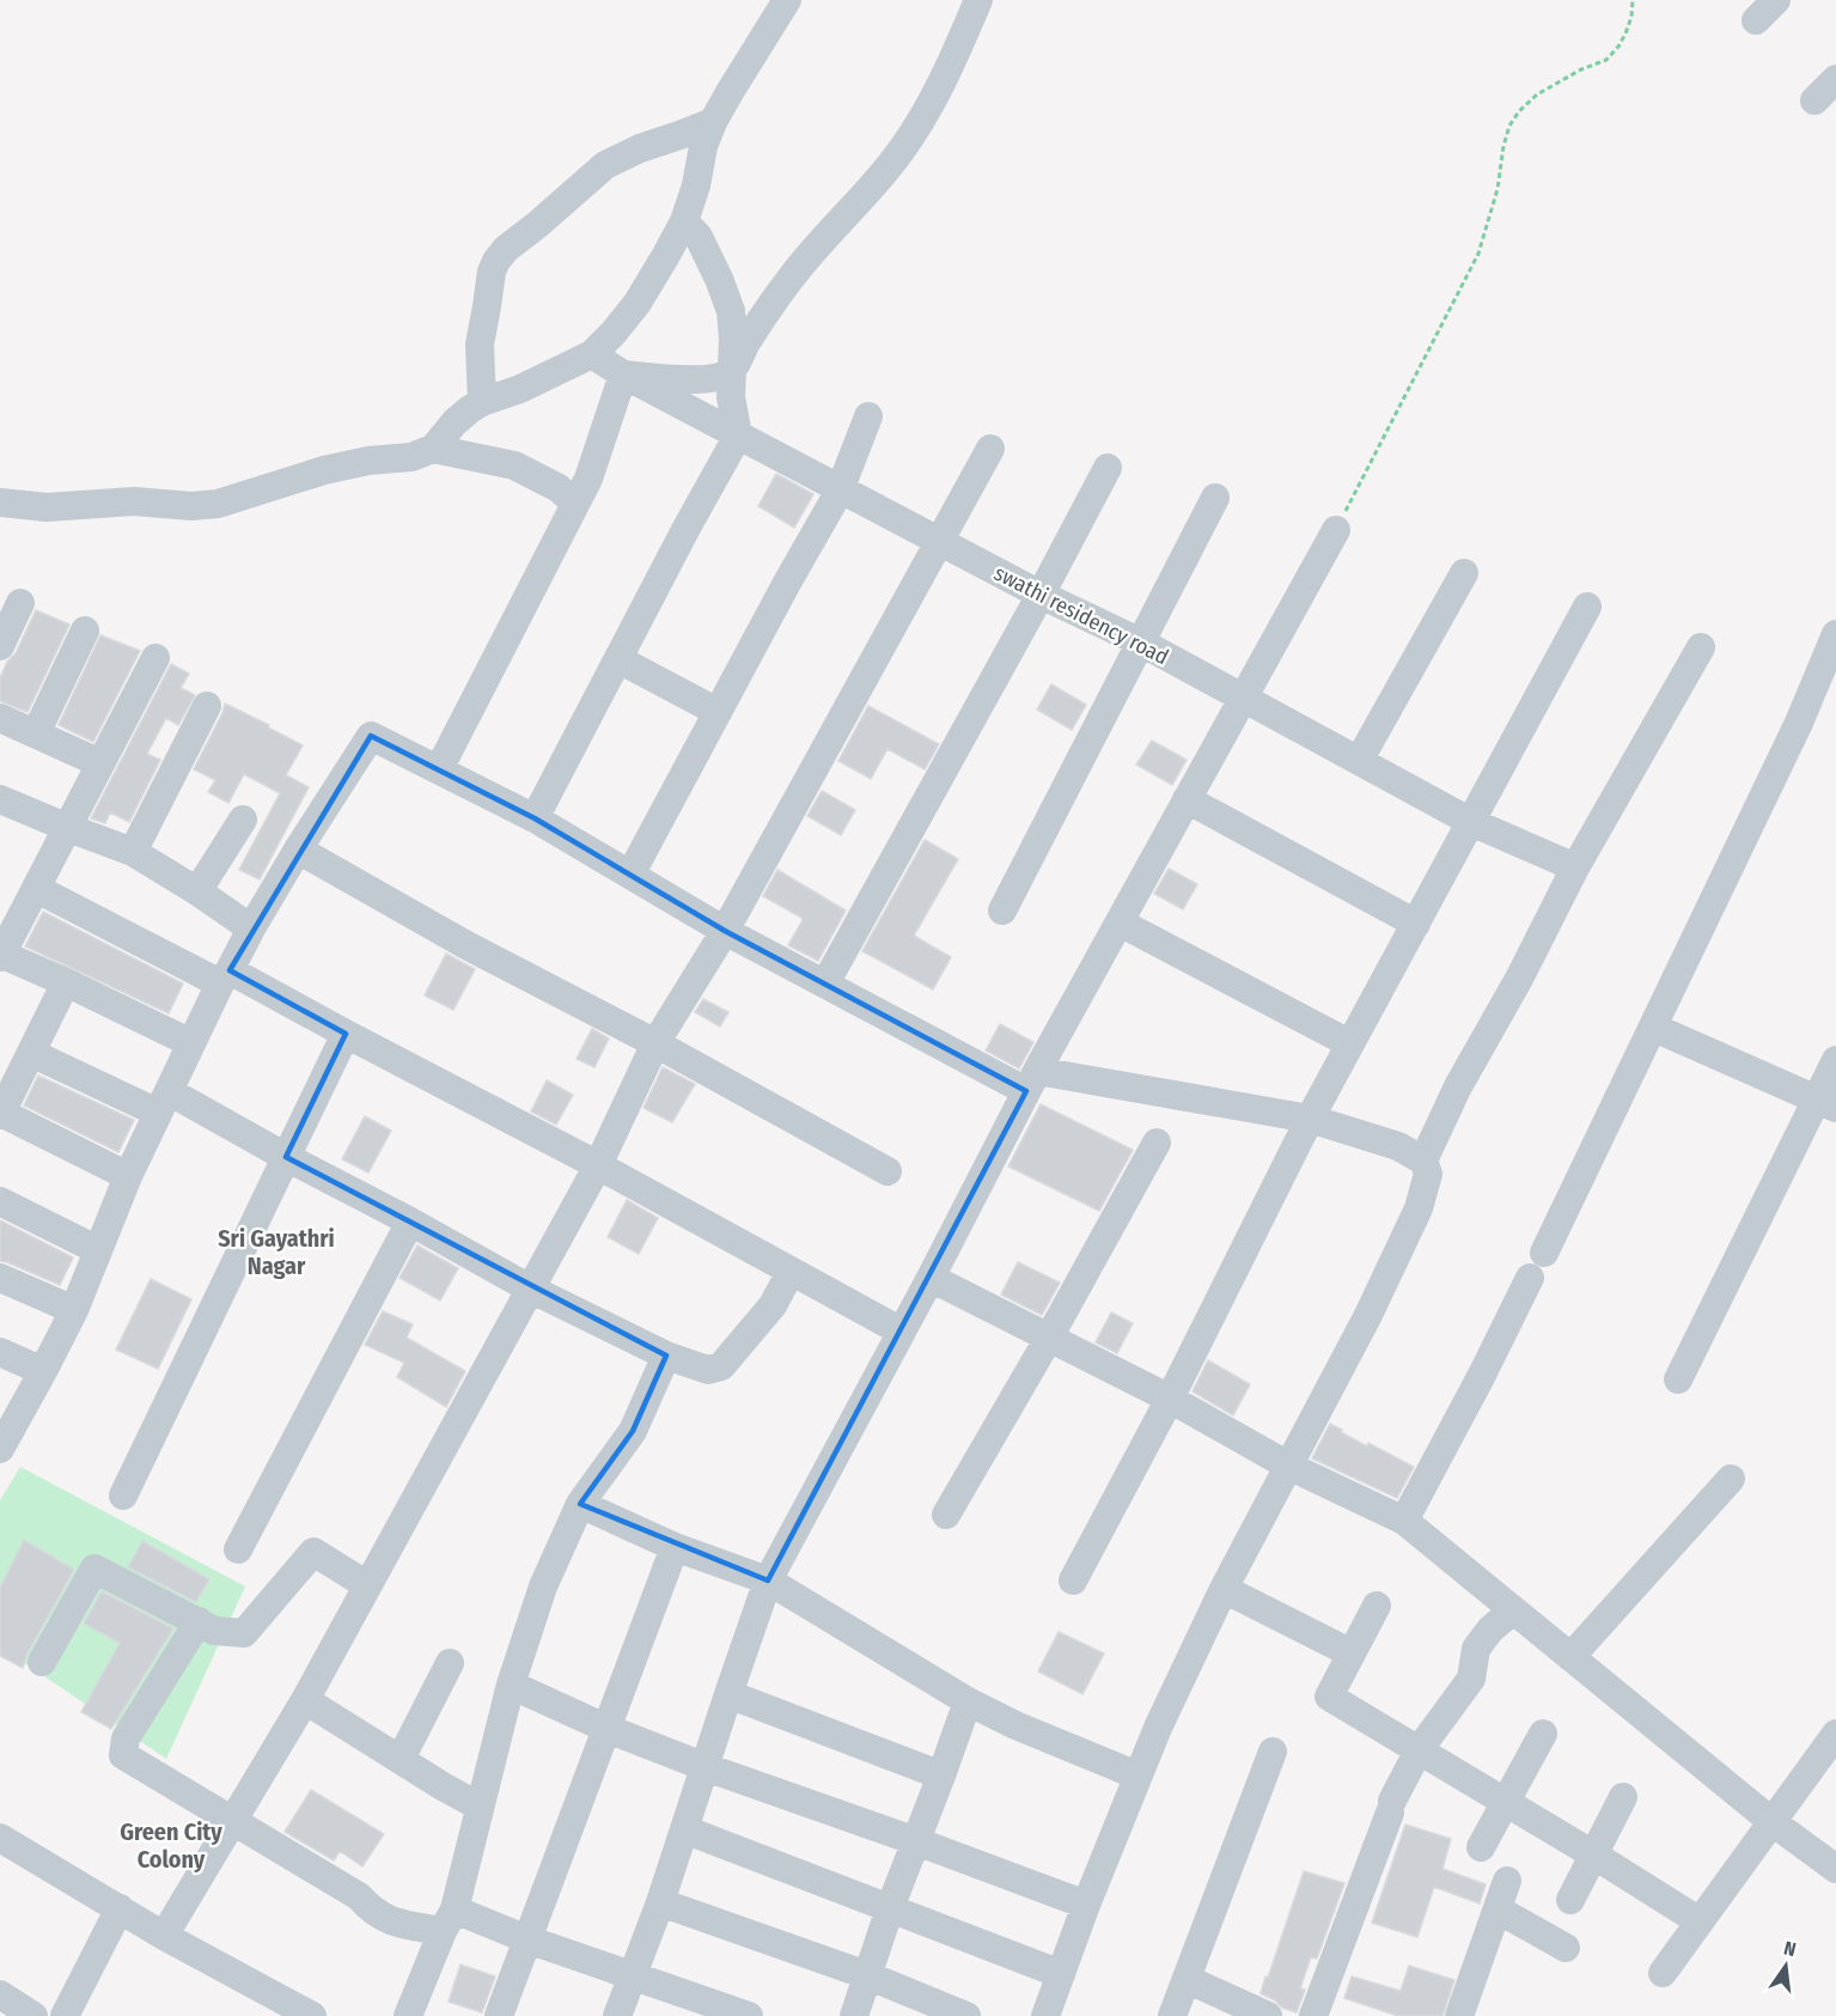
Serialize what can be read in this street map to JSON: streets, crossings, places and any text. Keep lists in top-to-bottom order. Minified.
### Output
{"streets":{"street":["swathi residency road"]},"districts":["Sri Gayathri Nagar","Green City Colony"],"north":"top"}
